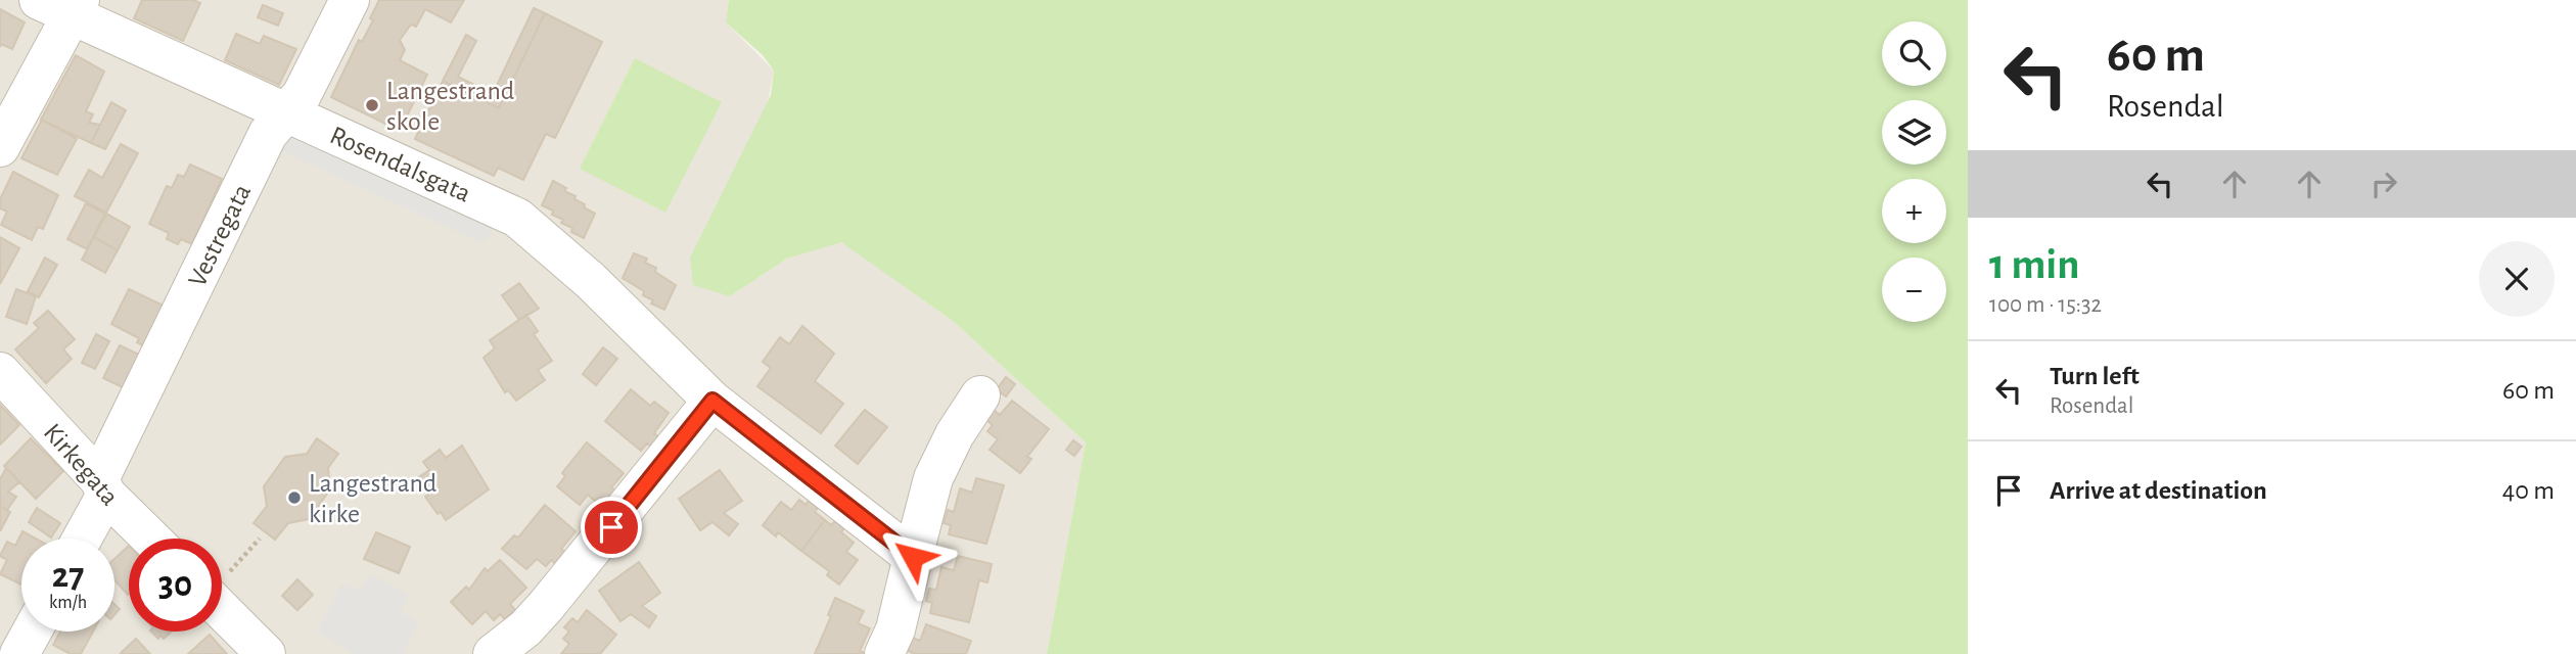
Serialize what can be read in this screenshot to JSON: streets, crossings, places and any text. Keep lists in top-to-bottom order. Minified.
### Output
{"streets":{"street":["Rosendalsgata","Vestregata","Kirkegata"]},"crossings":[["Rosendalsgata","Vestregata"],["Vestregata","Kirkegata"]],"places":["Langestrand skole","Langestrand kirke"],"page":{"turn":["60 m","Rosendal"],"map_buttons":["+","−"],"heading":["1 min","100 m · 15:32"],"list":[{"name":"Turn left","note":"Rosendal","value":"60 m"},{"name":"Arrive at destination","value":"40 m"}],"speed":"27 km/h","limit":"30"}}
